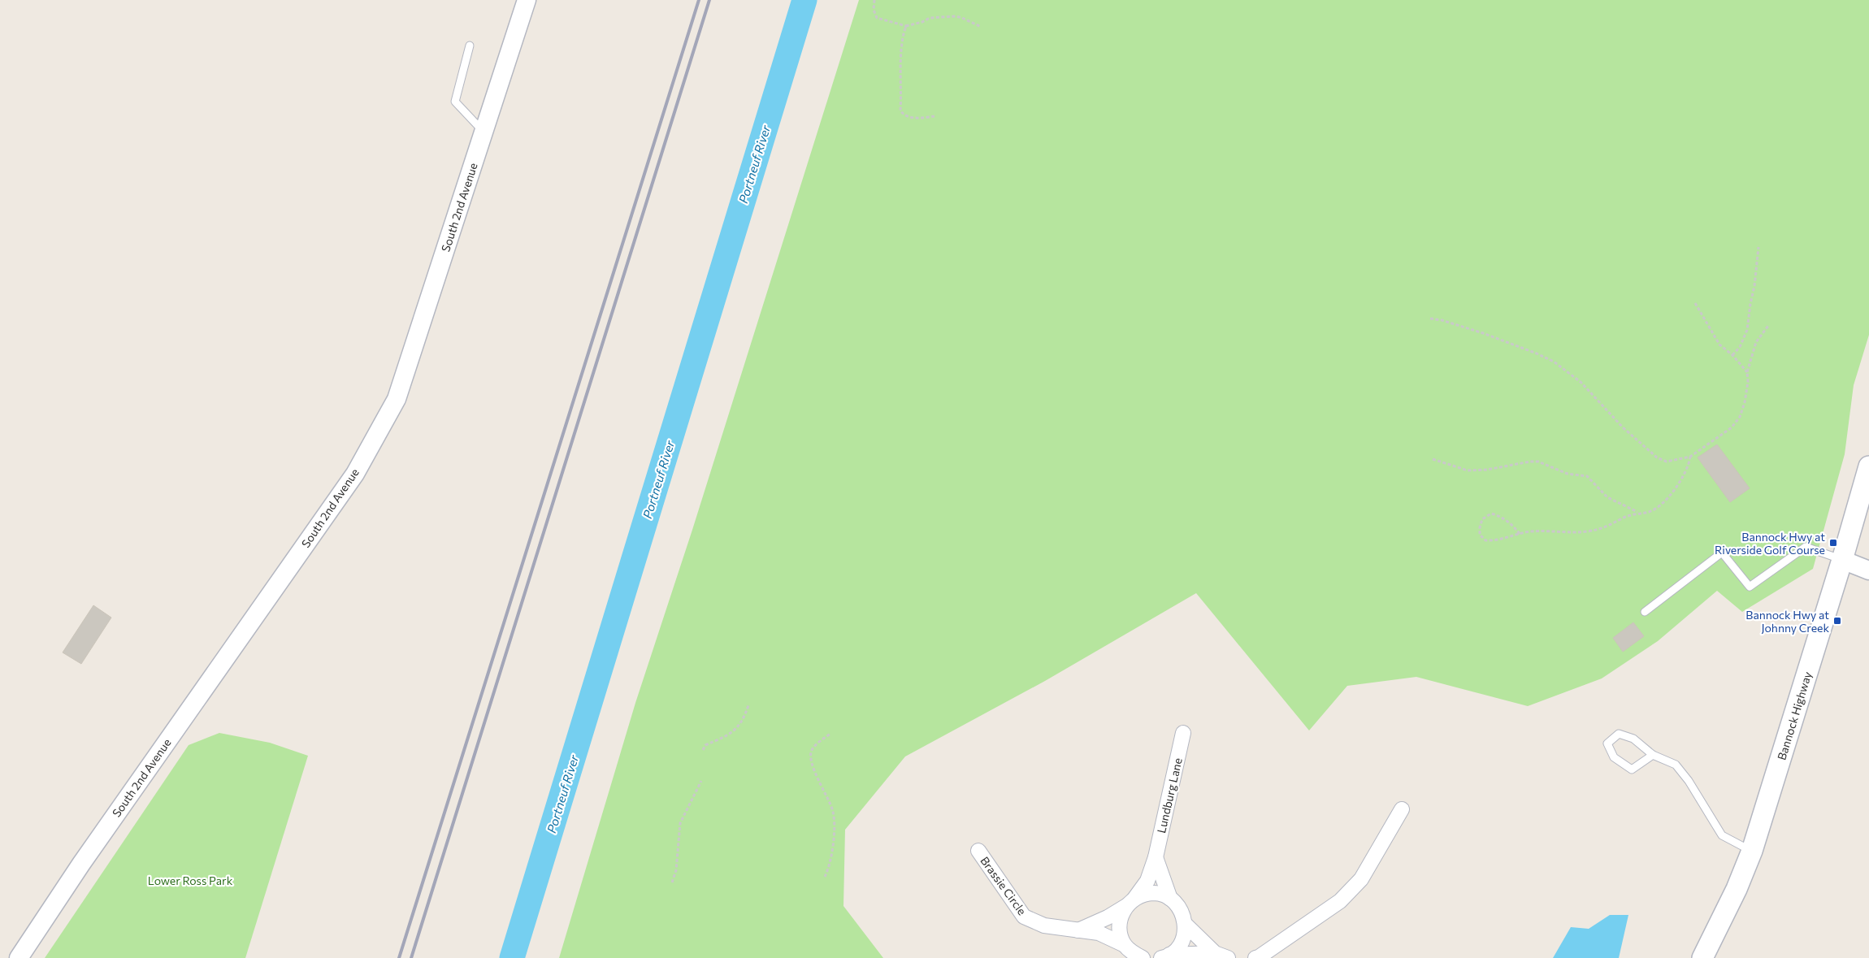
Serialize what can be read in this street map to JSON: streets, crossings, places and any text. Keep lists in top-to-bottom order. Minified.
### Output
{"streets":{"main road":["Bannock Highway"],"street":["South 2nd Avenue","Lundburg Lane","Brassie Circle"]},"water":["Portneuf River"],"parks":["Lower Ross Park"],"places":{"transit":["Bannock Hwy at Riverside Golf Course","Bannock Hwy at Johnny Creek"]}}
